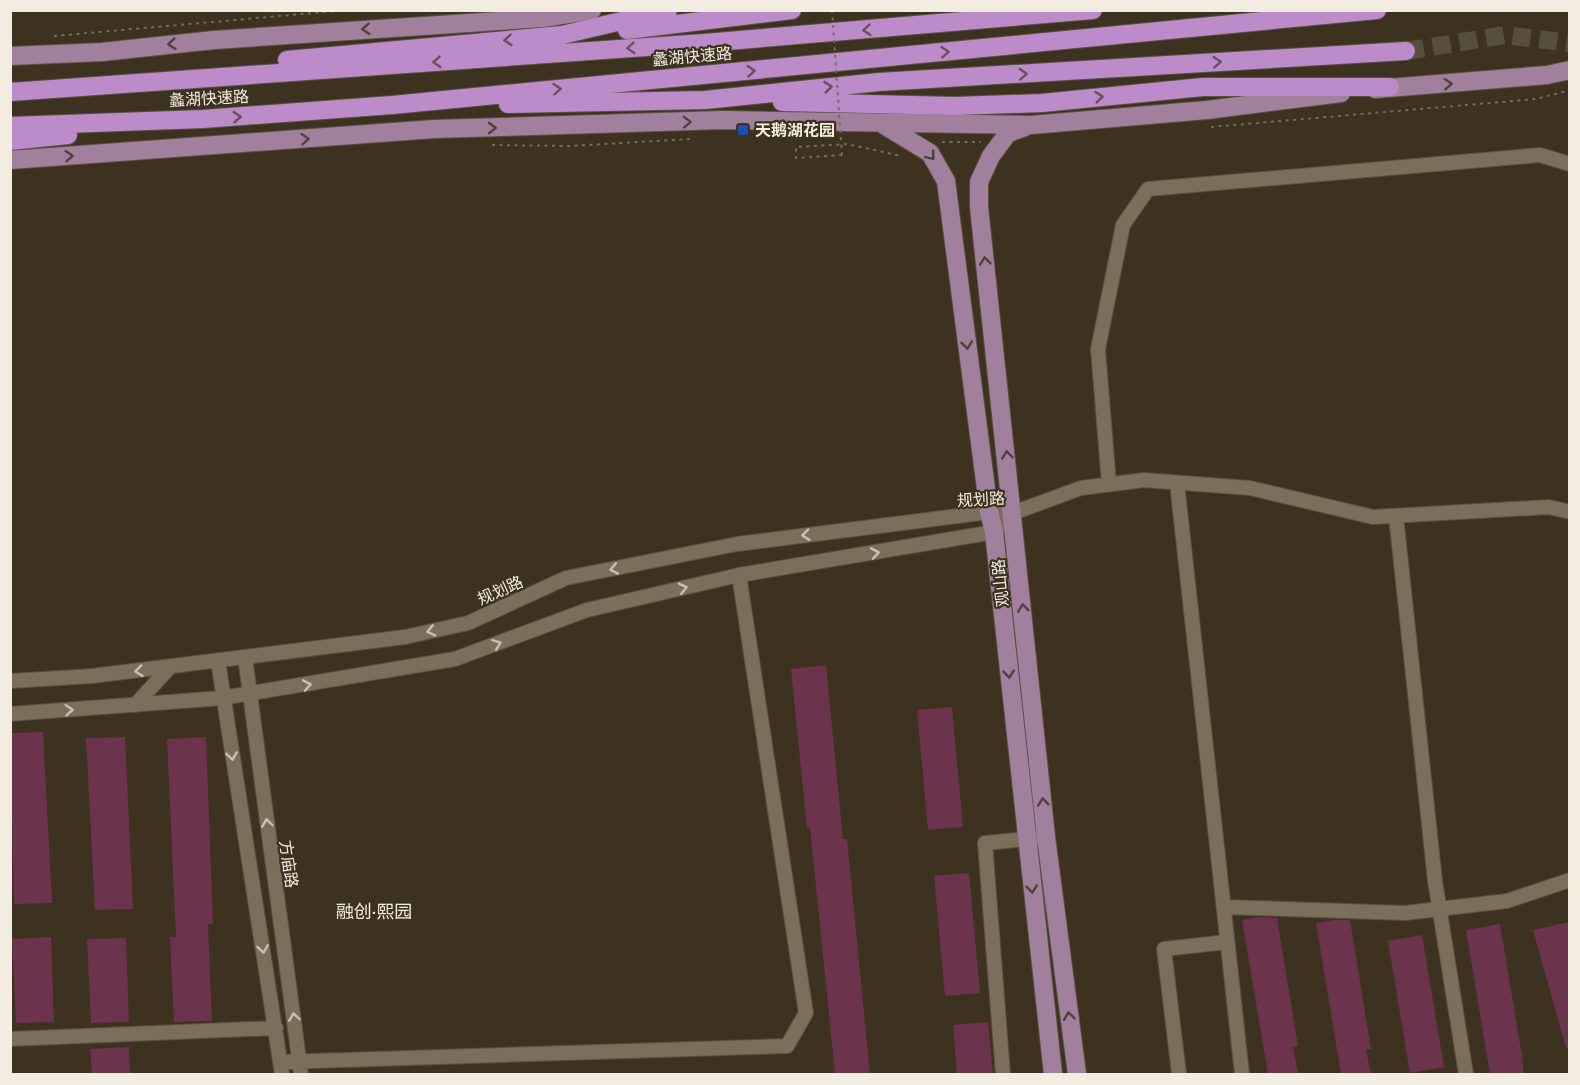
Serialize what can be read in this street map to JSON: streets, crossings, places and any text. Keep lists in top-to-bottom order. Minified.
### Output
{"streets":{"highway":["蠡湖快速路"],"main road":["观山路"],"street":["规划路","方庙路"]},"crossings":[["规划路","观山路"],["规划路","方庙路"]],"districts":["融创·熙园"],"places":{"transit":["天鹅湖花园"]}}
